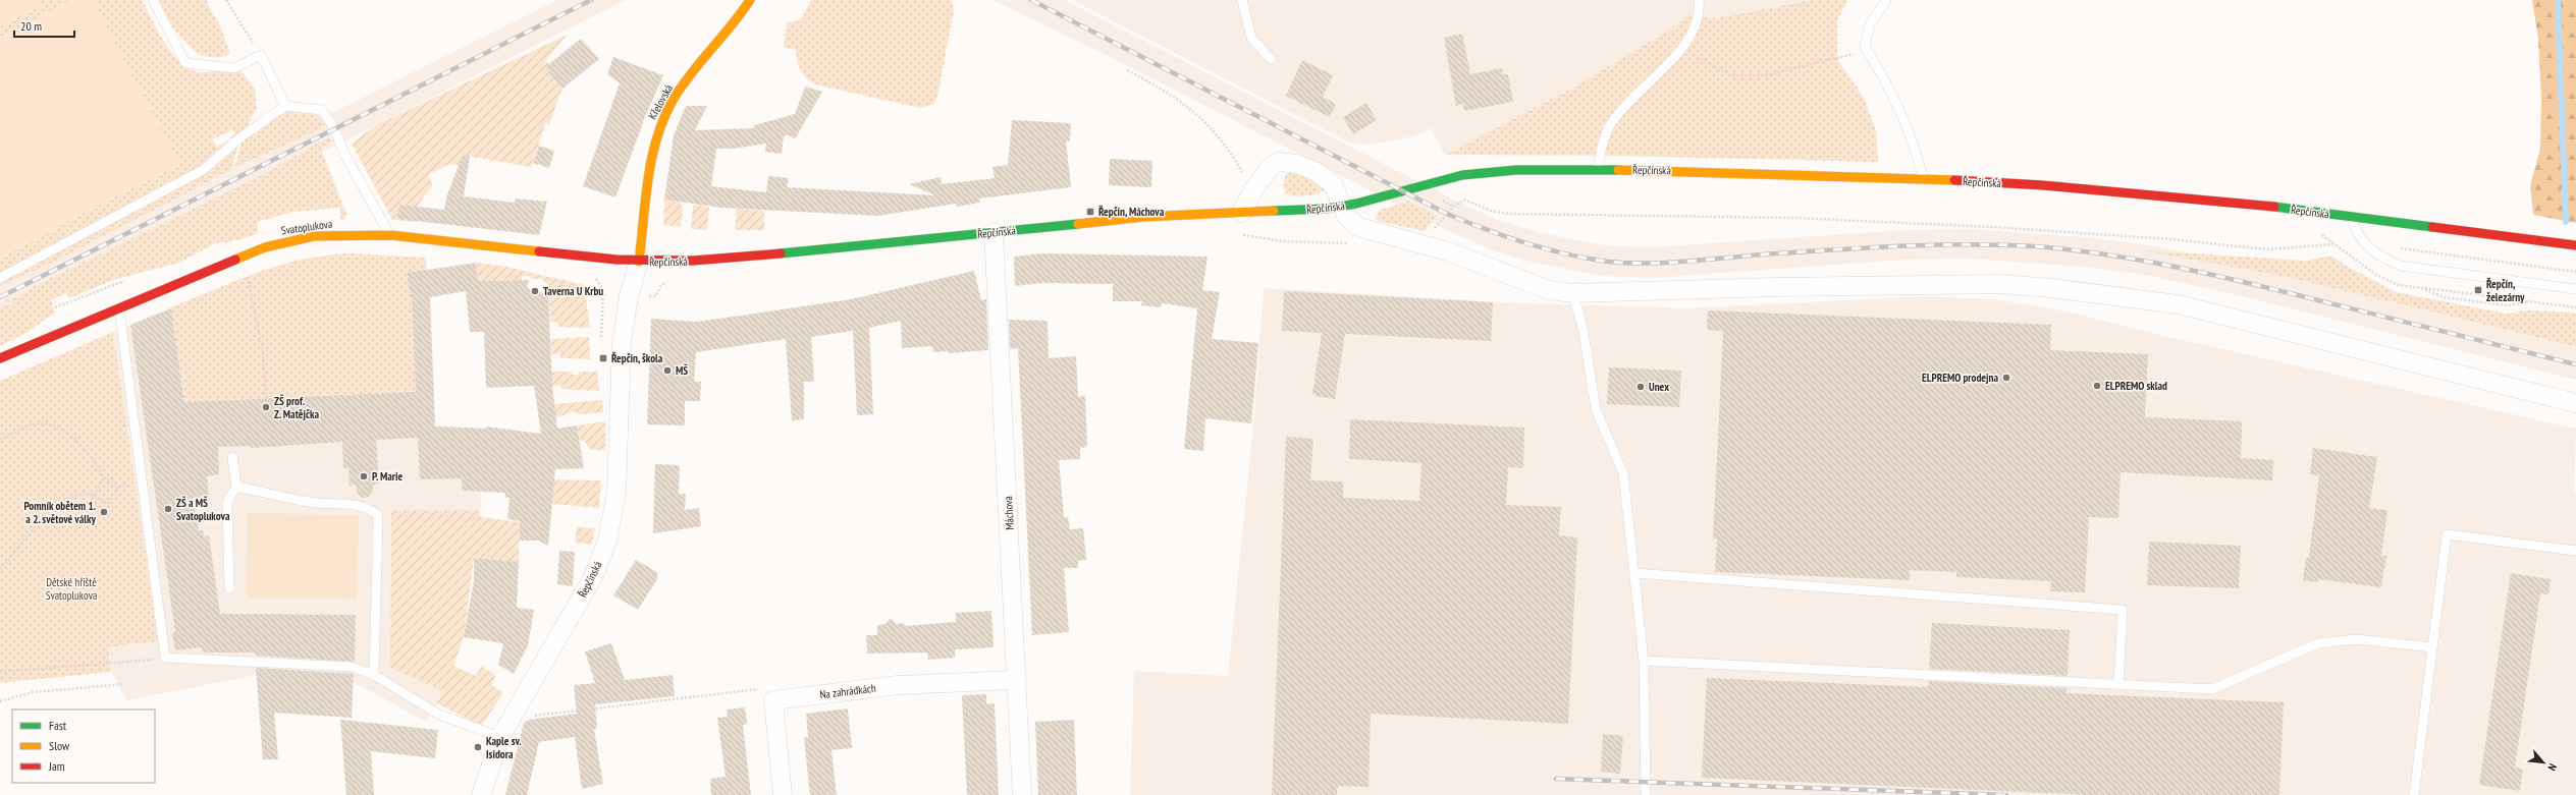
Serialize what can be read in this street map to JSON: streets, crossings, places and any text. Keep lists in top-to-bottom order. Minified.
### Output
{"streets":{"street":["Křelovská","Řepčínská","Svatoplukova","Máchova","Na zahrádkách"]},"crossings":[["Křelovská","Řepčínská"],["Křelovská","Svatoplukova"],["Řepčínská","Svatoplukova"],["Řepčínská","Máchova"],["Máchova","Na zahrádkách"]],"parks":["Dětské hřiště Svatoplukova"],"places":{"transit":["Řepčín, Máchova","Řepčín, železárny","Řepčín, škola"],"other":["Taverna U Krbu","MŠ","ELPREMO prodejna","ELPREMO sklad","Unex","ZŠ prof. Z. Matějčka","P. Marie","ZŠ a MŠ Svatoplukova","Pomník obětem 1. a 2. světové války","Kaple sv. Isidora"]},"legend":["Fast","Slow","Jam"],"scale_bar":"20 m","north":"bottom right"}
